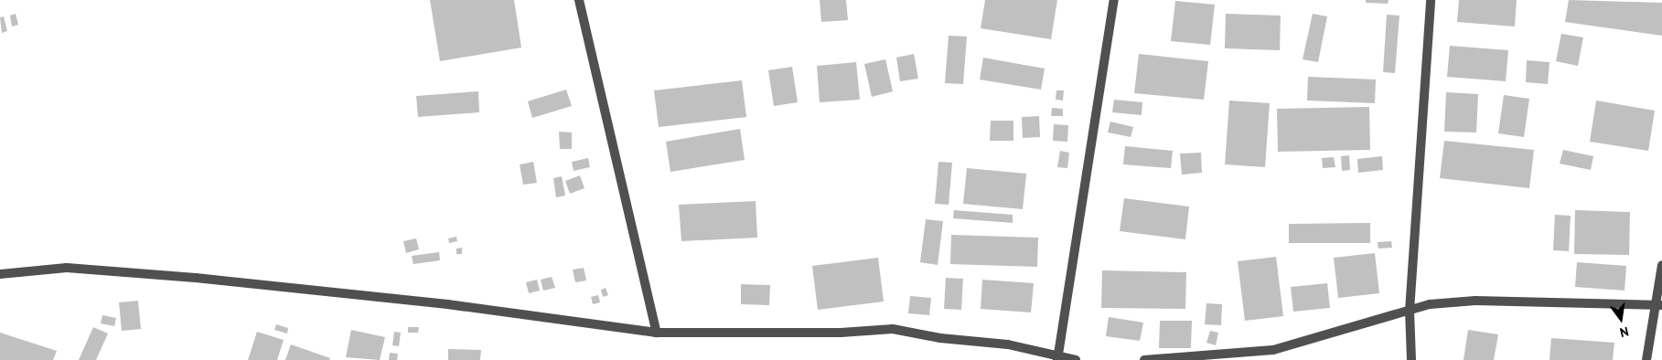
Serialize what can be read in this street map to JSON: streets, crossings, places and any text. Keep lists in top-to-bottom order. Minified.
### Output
{"north":"bottom"}
